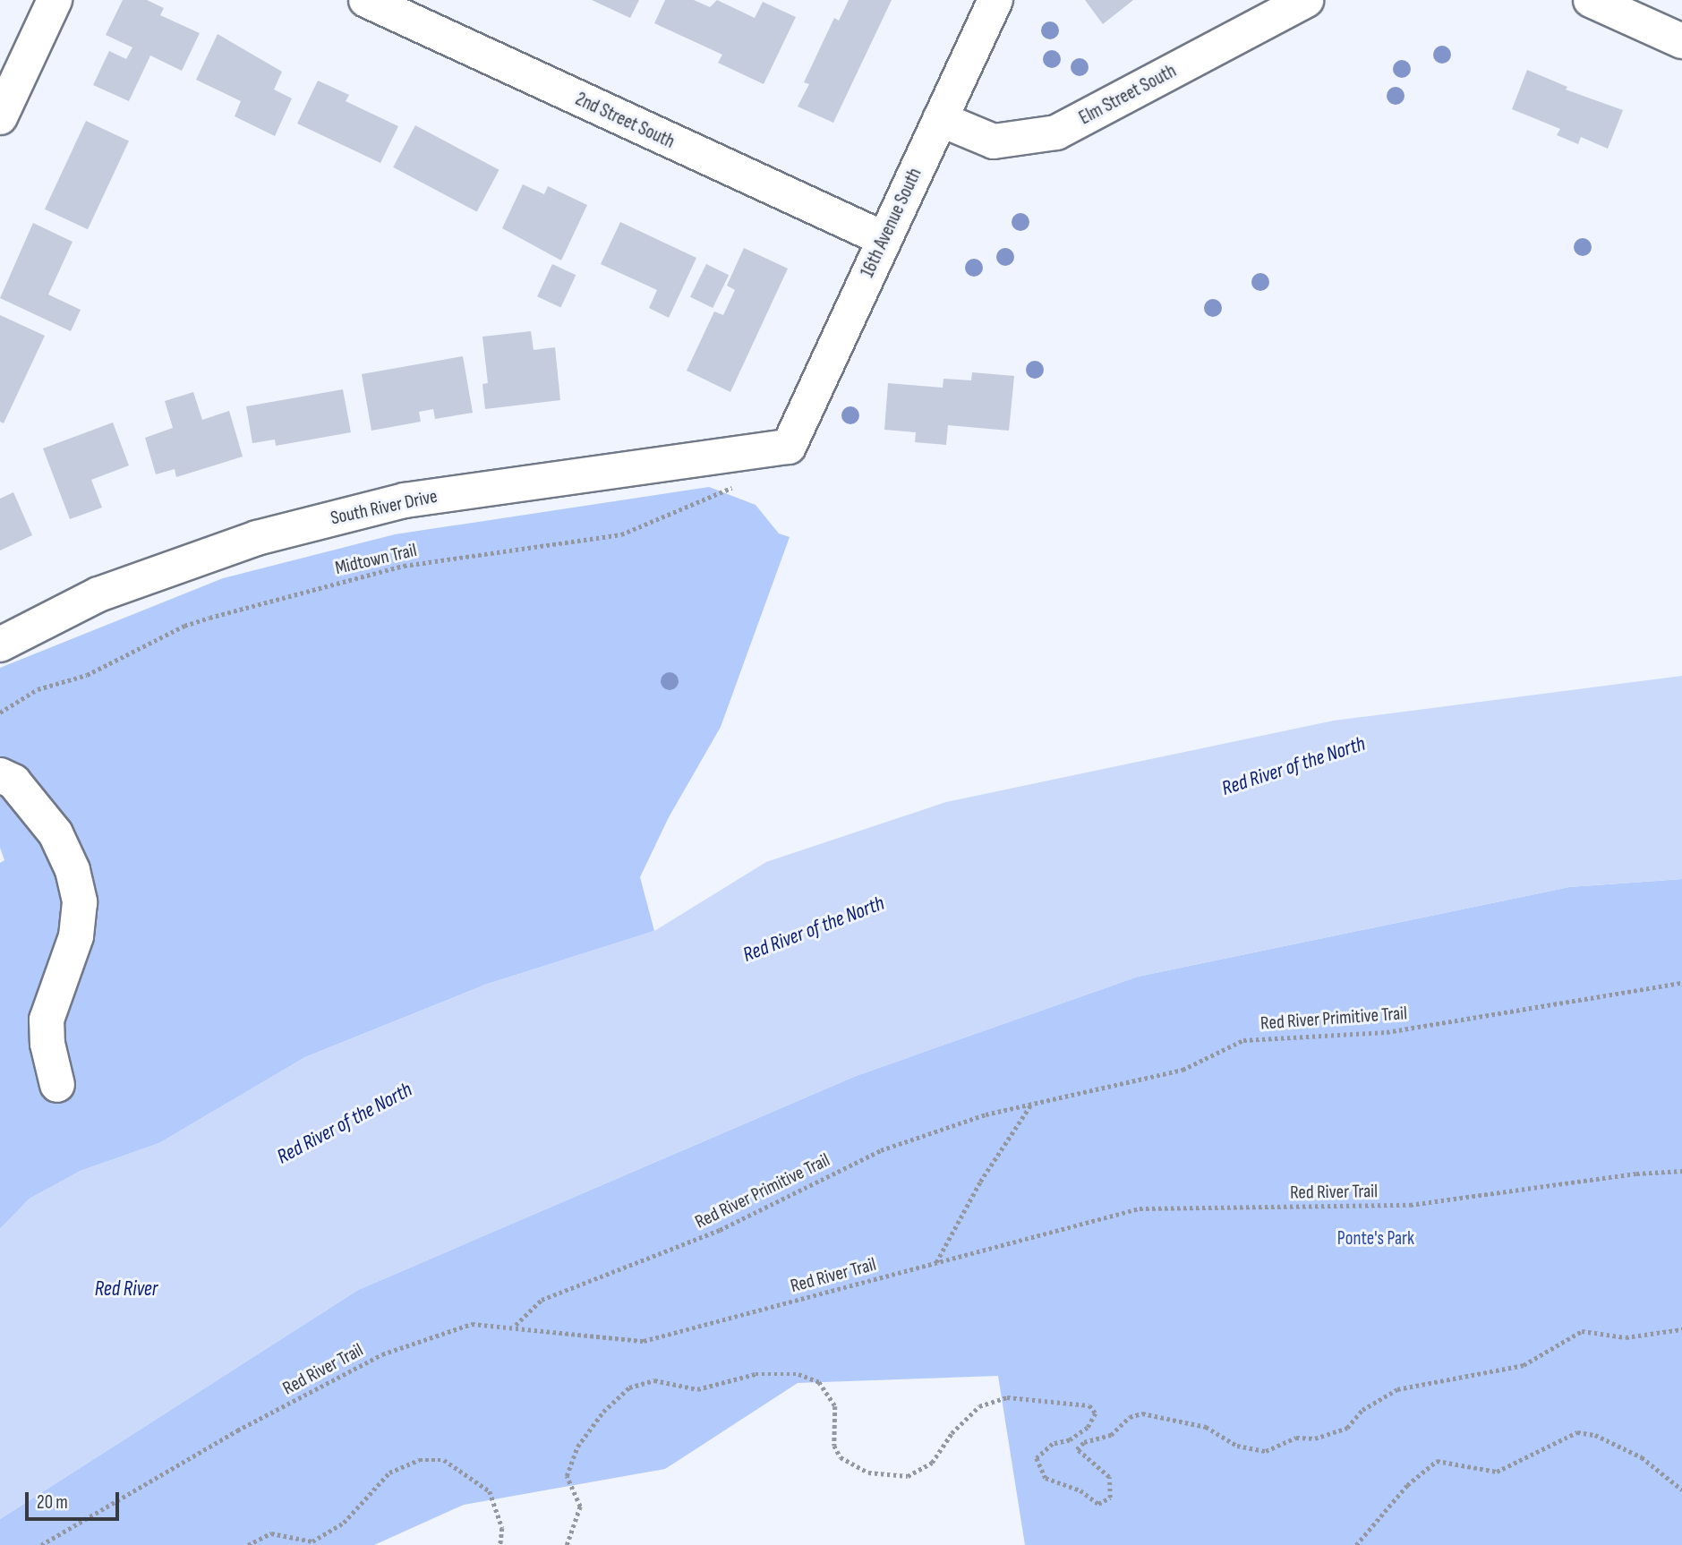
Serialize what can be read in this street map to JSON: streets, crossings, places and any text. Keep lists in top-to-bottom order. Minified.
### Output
{"streets":{"street":["Elm Street South","2nd Street South","16th Avenue South","South River Drive"],"path":["Midtown Trail","Red River Primitive Trail","Red River Trail"]},"crossings":[["Elm Street South","16th Avenue South"],["2nd Street South","16th Avenue South"],["16th Avenue South","South River Drive"],["South River Drive","Midtown Trail"],["Red River Primitive Trail","Red River Trail"]],"water":["Red River of the North","Red River"],"parks":["Ponte's Park"],"scale_bar":"20 m"}
